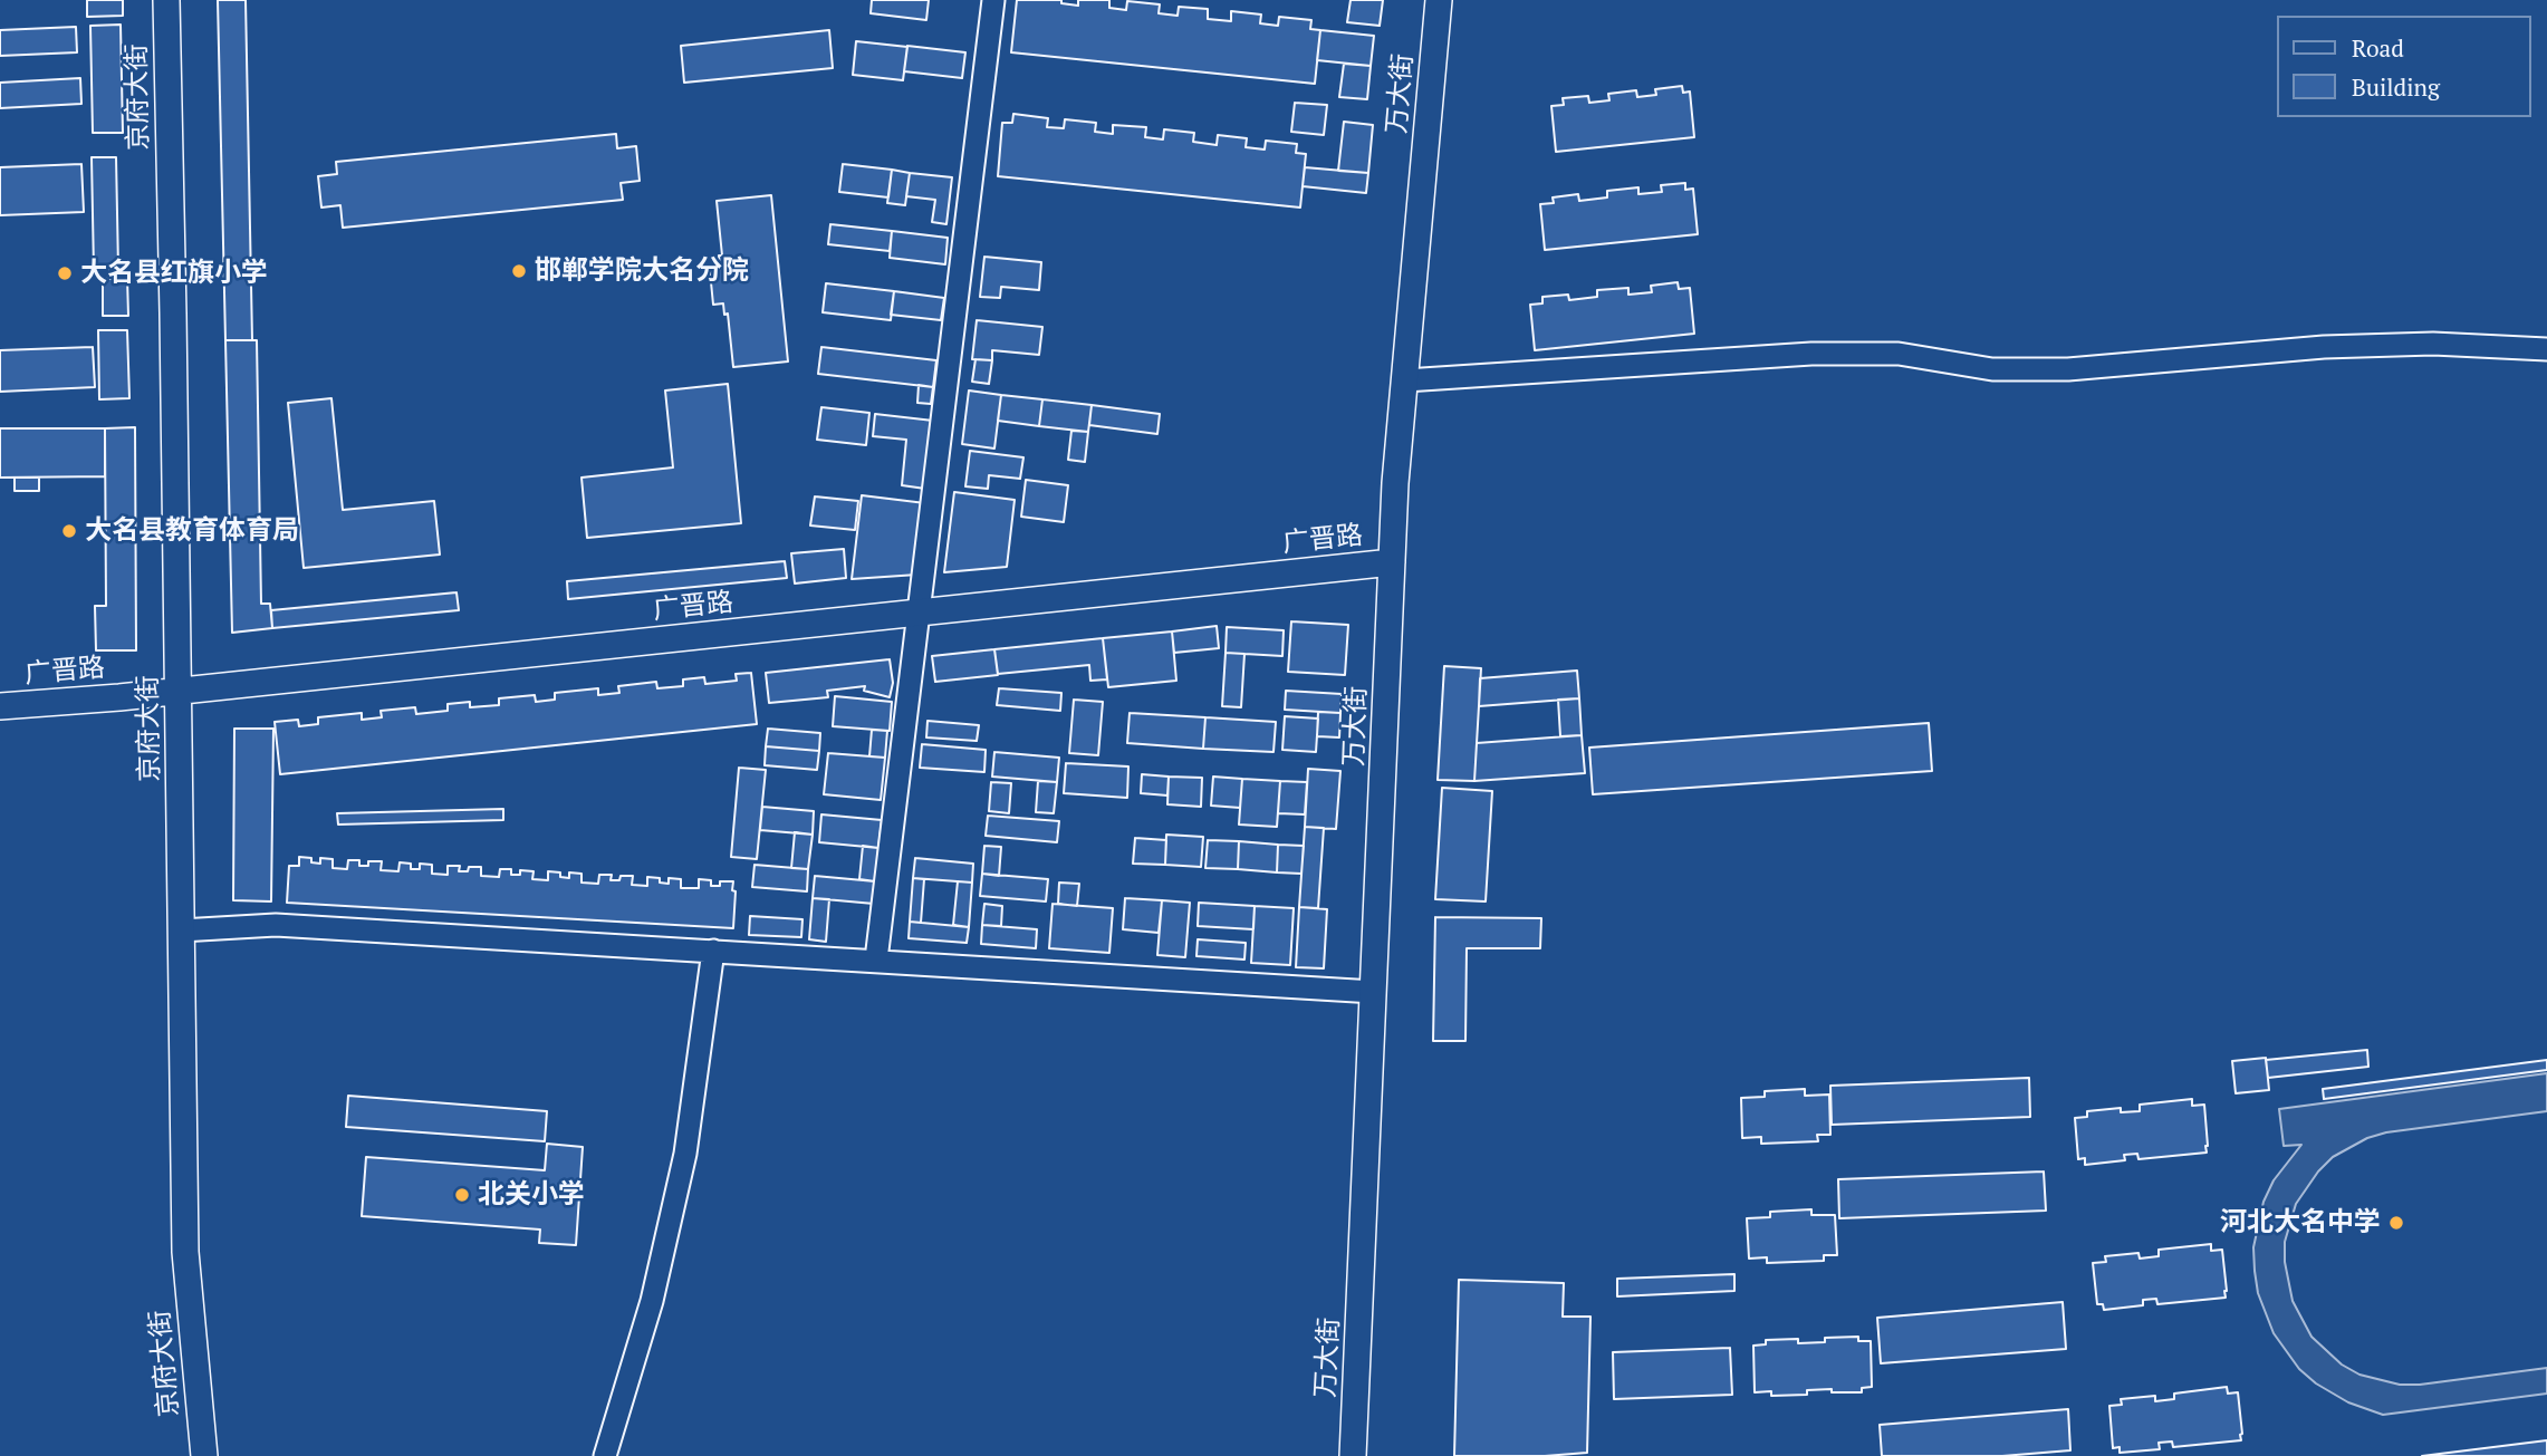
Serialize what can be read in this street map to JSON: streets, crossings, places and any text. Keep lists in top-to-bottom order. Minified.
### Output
{"streets":{"street":["万大街","京府大街","广晋路"]},"crossings":[["万大街","广晋路"],["京府大街","广晋路"]],"places":["邯郸学院大名分院","大名县红旗小学","大名县教育体育局","北关小学","河北大名中学"],"legend":["Road","Building"]}
